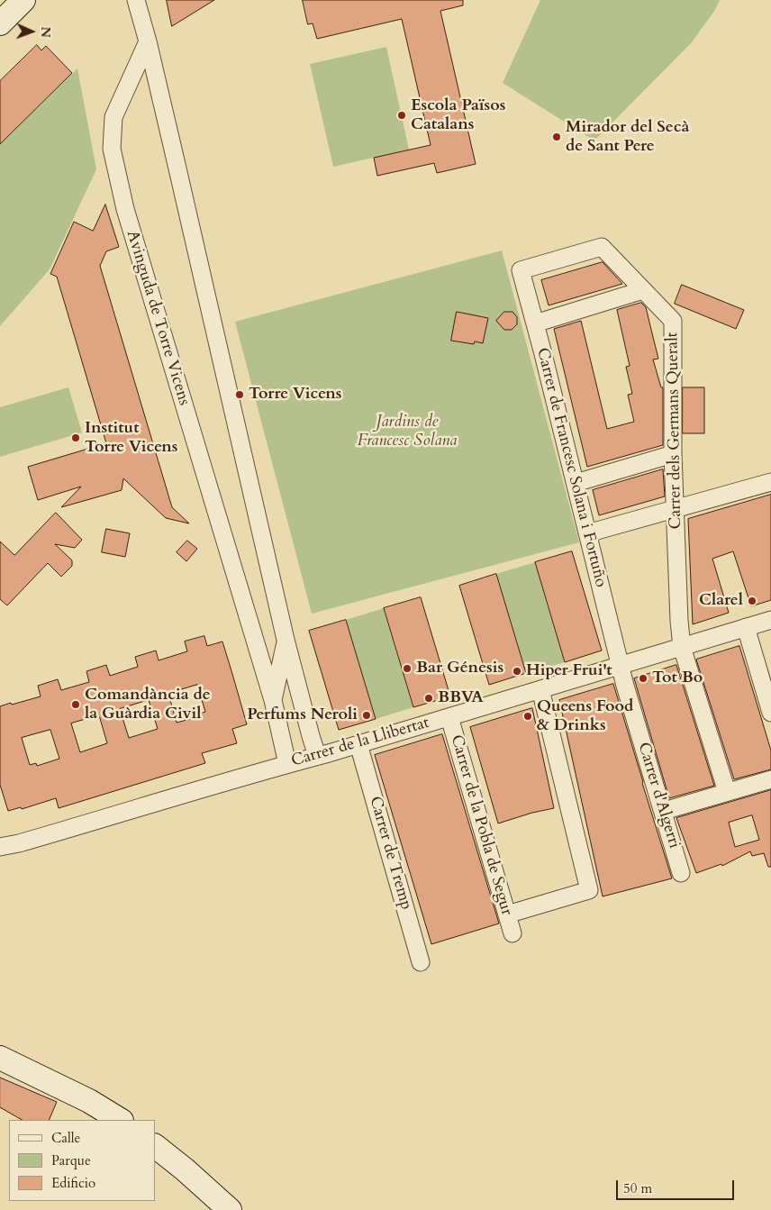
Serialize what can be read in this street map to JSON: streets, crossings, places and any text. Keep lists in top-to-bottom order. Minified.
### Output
{"streets":{"street":["Avinguda de Torre Vicens","Carrer dels Germans Queralt","Carrer de Francesc Solana i Fortuño","Carrer de la Llibertat","Carrer d'Algerri","Carrer de la Pobla de Segur","Carrer de Tremp"]},"crossings":[["Avinguda de Torre Vicens","Carrer de la Llibertat"],["Carrer dels Germans Queralt","Carrer de Francesc Solana i Fortuño"],["Carrer dels Germans Queralt","Carrer de la Llibertat"],["Carrer de Francesc Solana i Fortuño","Carrer de la Llibertat"],["Carrer de Francesc Solana i Fortuño","Carrer d'Algerri"],["Carrer de la Llibertat","Carrer d'Algerri"],["Carrer de la Llibertat","Carrer de la Pobla de Segur"],["Carrer de la Llibertat","Carrer de Tremp"]],"parks":["Jardins de Francesc Solana"],"places":["Escola Països Catalans","Mirador del Secà de Sant Pere","Torre Vicens","Institut Torre Vicens","Clarel","Bar Génesis","Hiper Frui't","Tot Bo","BBVA","Comandància de la Guàrdia Civil","Perfums Neroli","Queens Food & Drinks"],"legend":["Calle","Parque","Edificio"],"scale_bar":"50 m","north":"right"}
